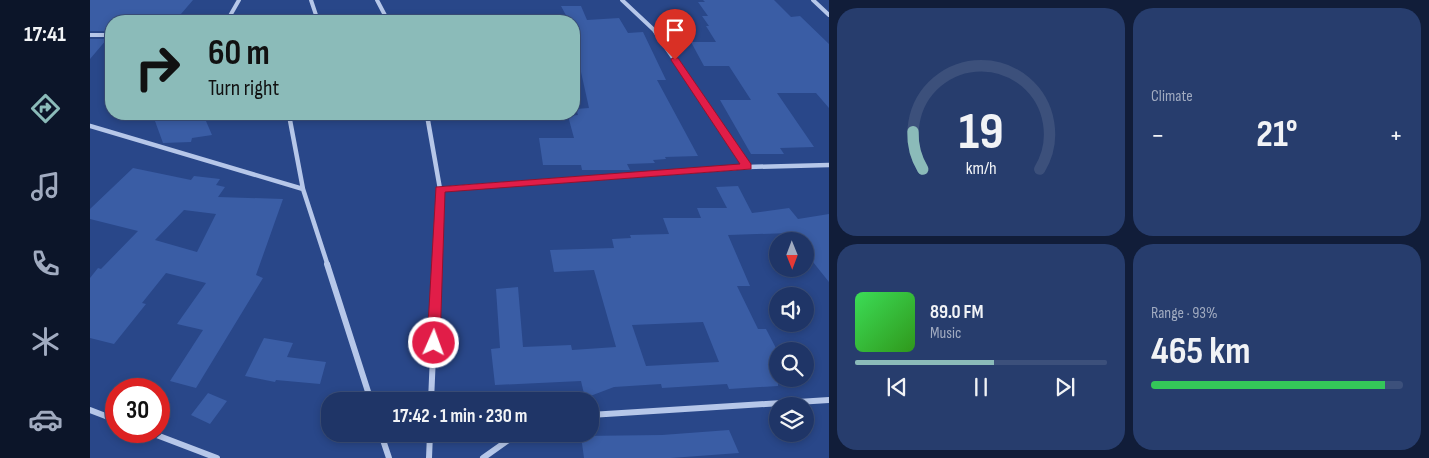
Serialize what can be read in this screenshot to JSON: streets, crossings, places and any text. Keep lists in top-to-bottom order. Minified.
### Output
{"north":"bottom","page":{"tabs":"17:41","tile":["Climate",["Range · 93%","465 km"]],"turn":["60 m","Turn right"],"heat":["−","21°","+"],"song":["89.0 FM","Music"],"limit":"30","trip":"17:42 · 1 min · 230 m","gauge":["19","km/h"]}}
